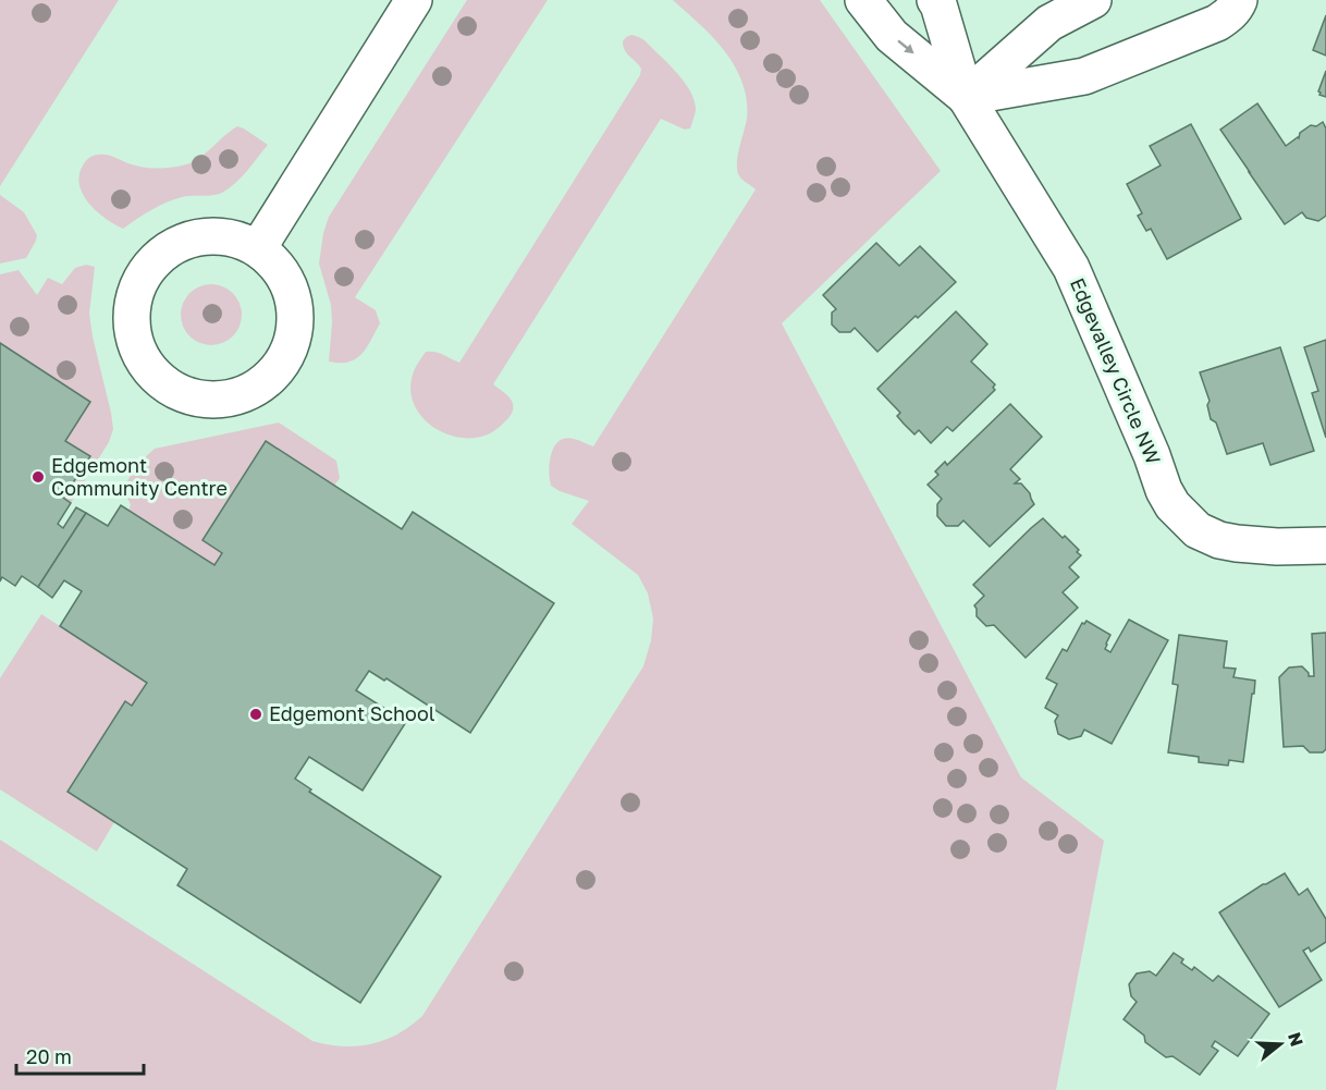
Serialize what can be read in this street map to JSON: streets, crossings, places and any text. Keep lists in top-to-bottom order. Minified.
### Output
{"streets":{"street":["Edgevalley Circle NW"]},"places":["Edgemont Community Centre","Edgemont School"],"scale_bar":"20 m","north":"right"}
